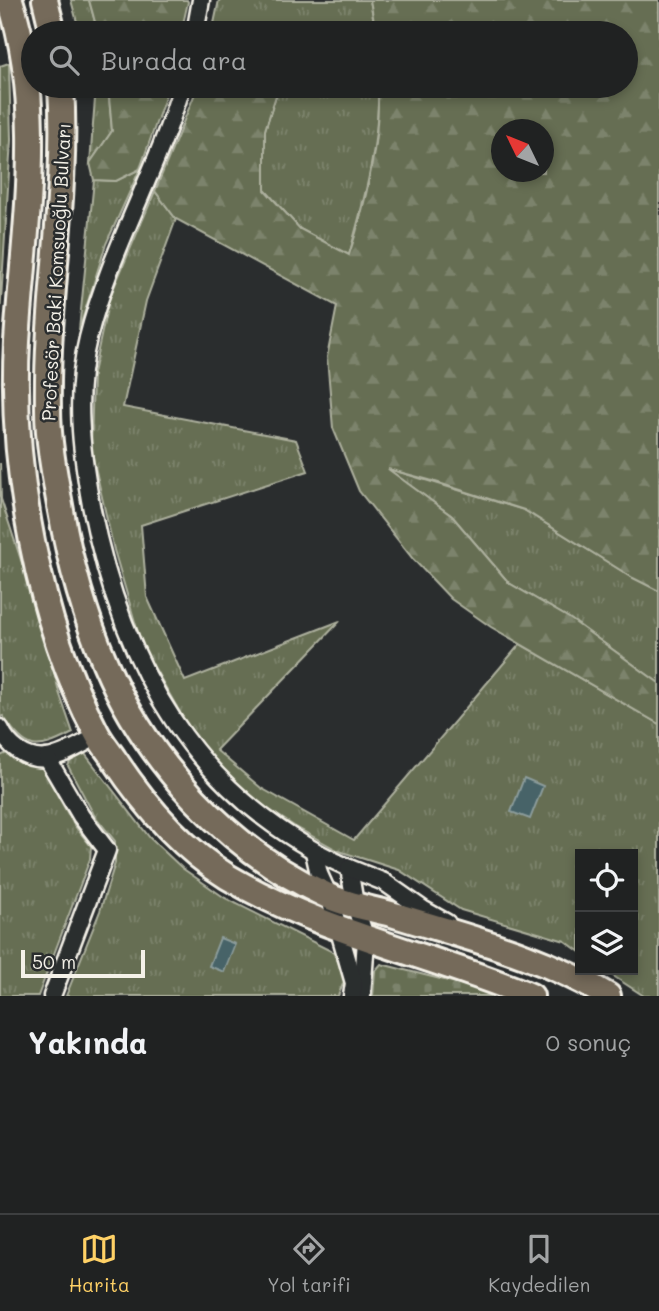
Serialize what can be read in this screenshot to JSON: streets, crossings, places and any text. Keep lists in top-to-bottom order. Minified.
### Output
{"streets":{"main road":["Profesör Baki Komsuoğlu Bulvarı"]},"scale_bar":"50 m","north":"top left","page":{"search":"Burada ara","scale":"50 m","heading":["Yakında","0 sonuç"],"nav":["Harita","Yol tarifi","Kaydedilen"]}}
